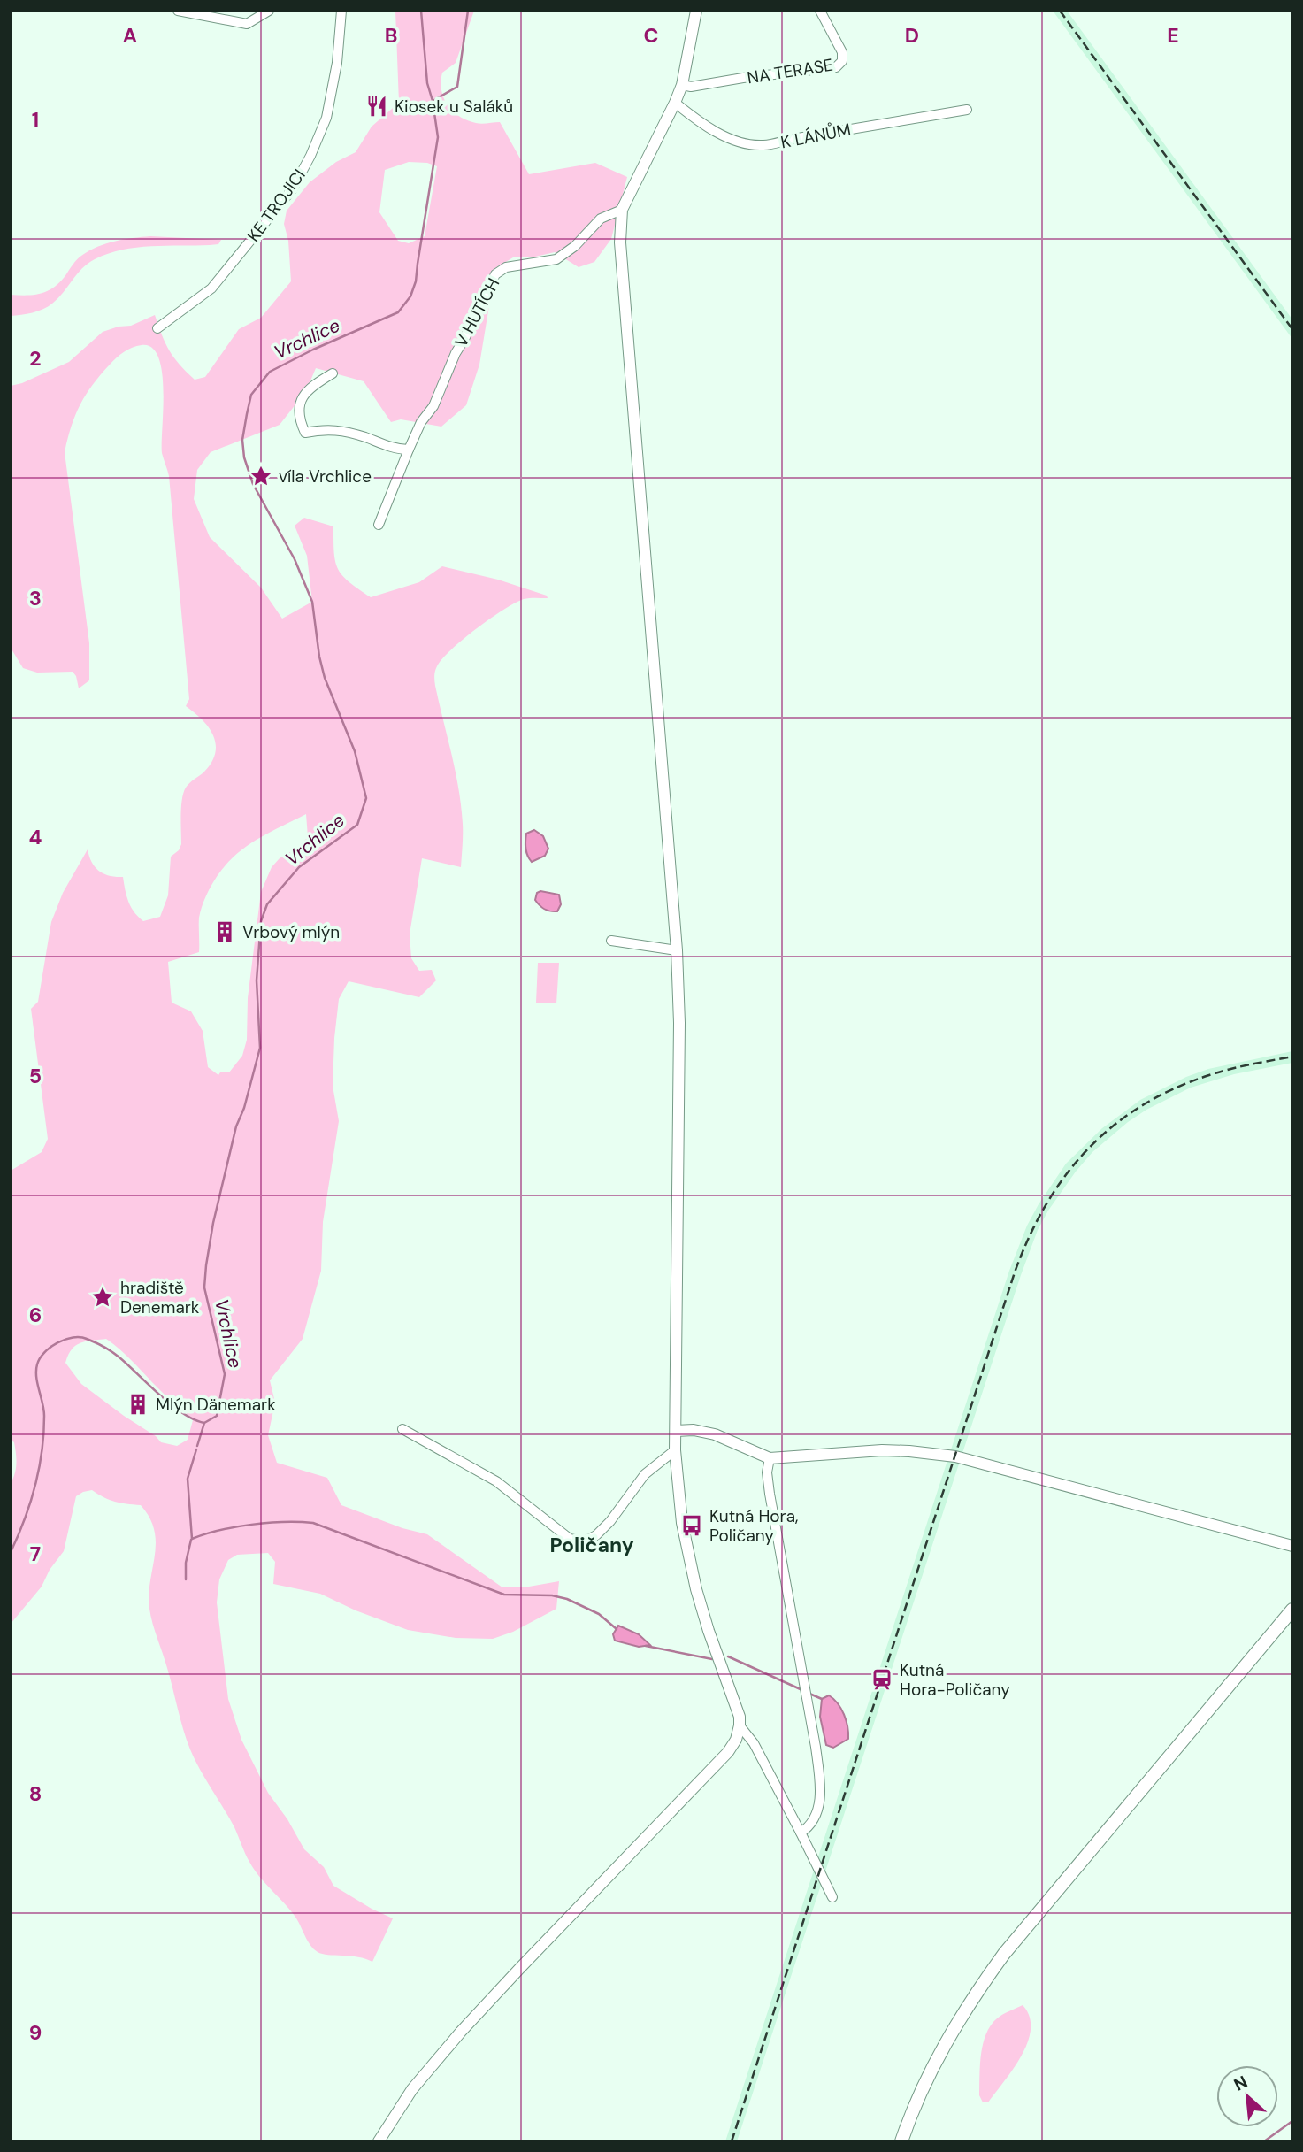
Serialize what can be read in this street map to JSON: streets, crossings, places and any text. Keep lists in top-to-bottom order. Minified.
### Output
{"streets":{"street":["NA TERASE","K LÁNŮM","KE TROJICI","V HUTÍCH"]},"districts":["Poličany"],"water":["Vrchlice"],"places":{"restaurant":["Kiosek u Saláků"],"place":["víla Vrchlice","hradiště Denemark"],"building":["Vrbový mlýn","Mlýn Dänemark"],"bus stop":["Kutná Hora, Poličany"],"station":["Kutná Hora-Poličany"]},"north":"top left","grid":{"columns":["A","B","C","D","E"],"rows":["1","2","3","4","5","6","7","8","9"]}}
